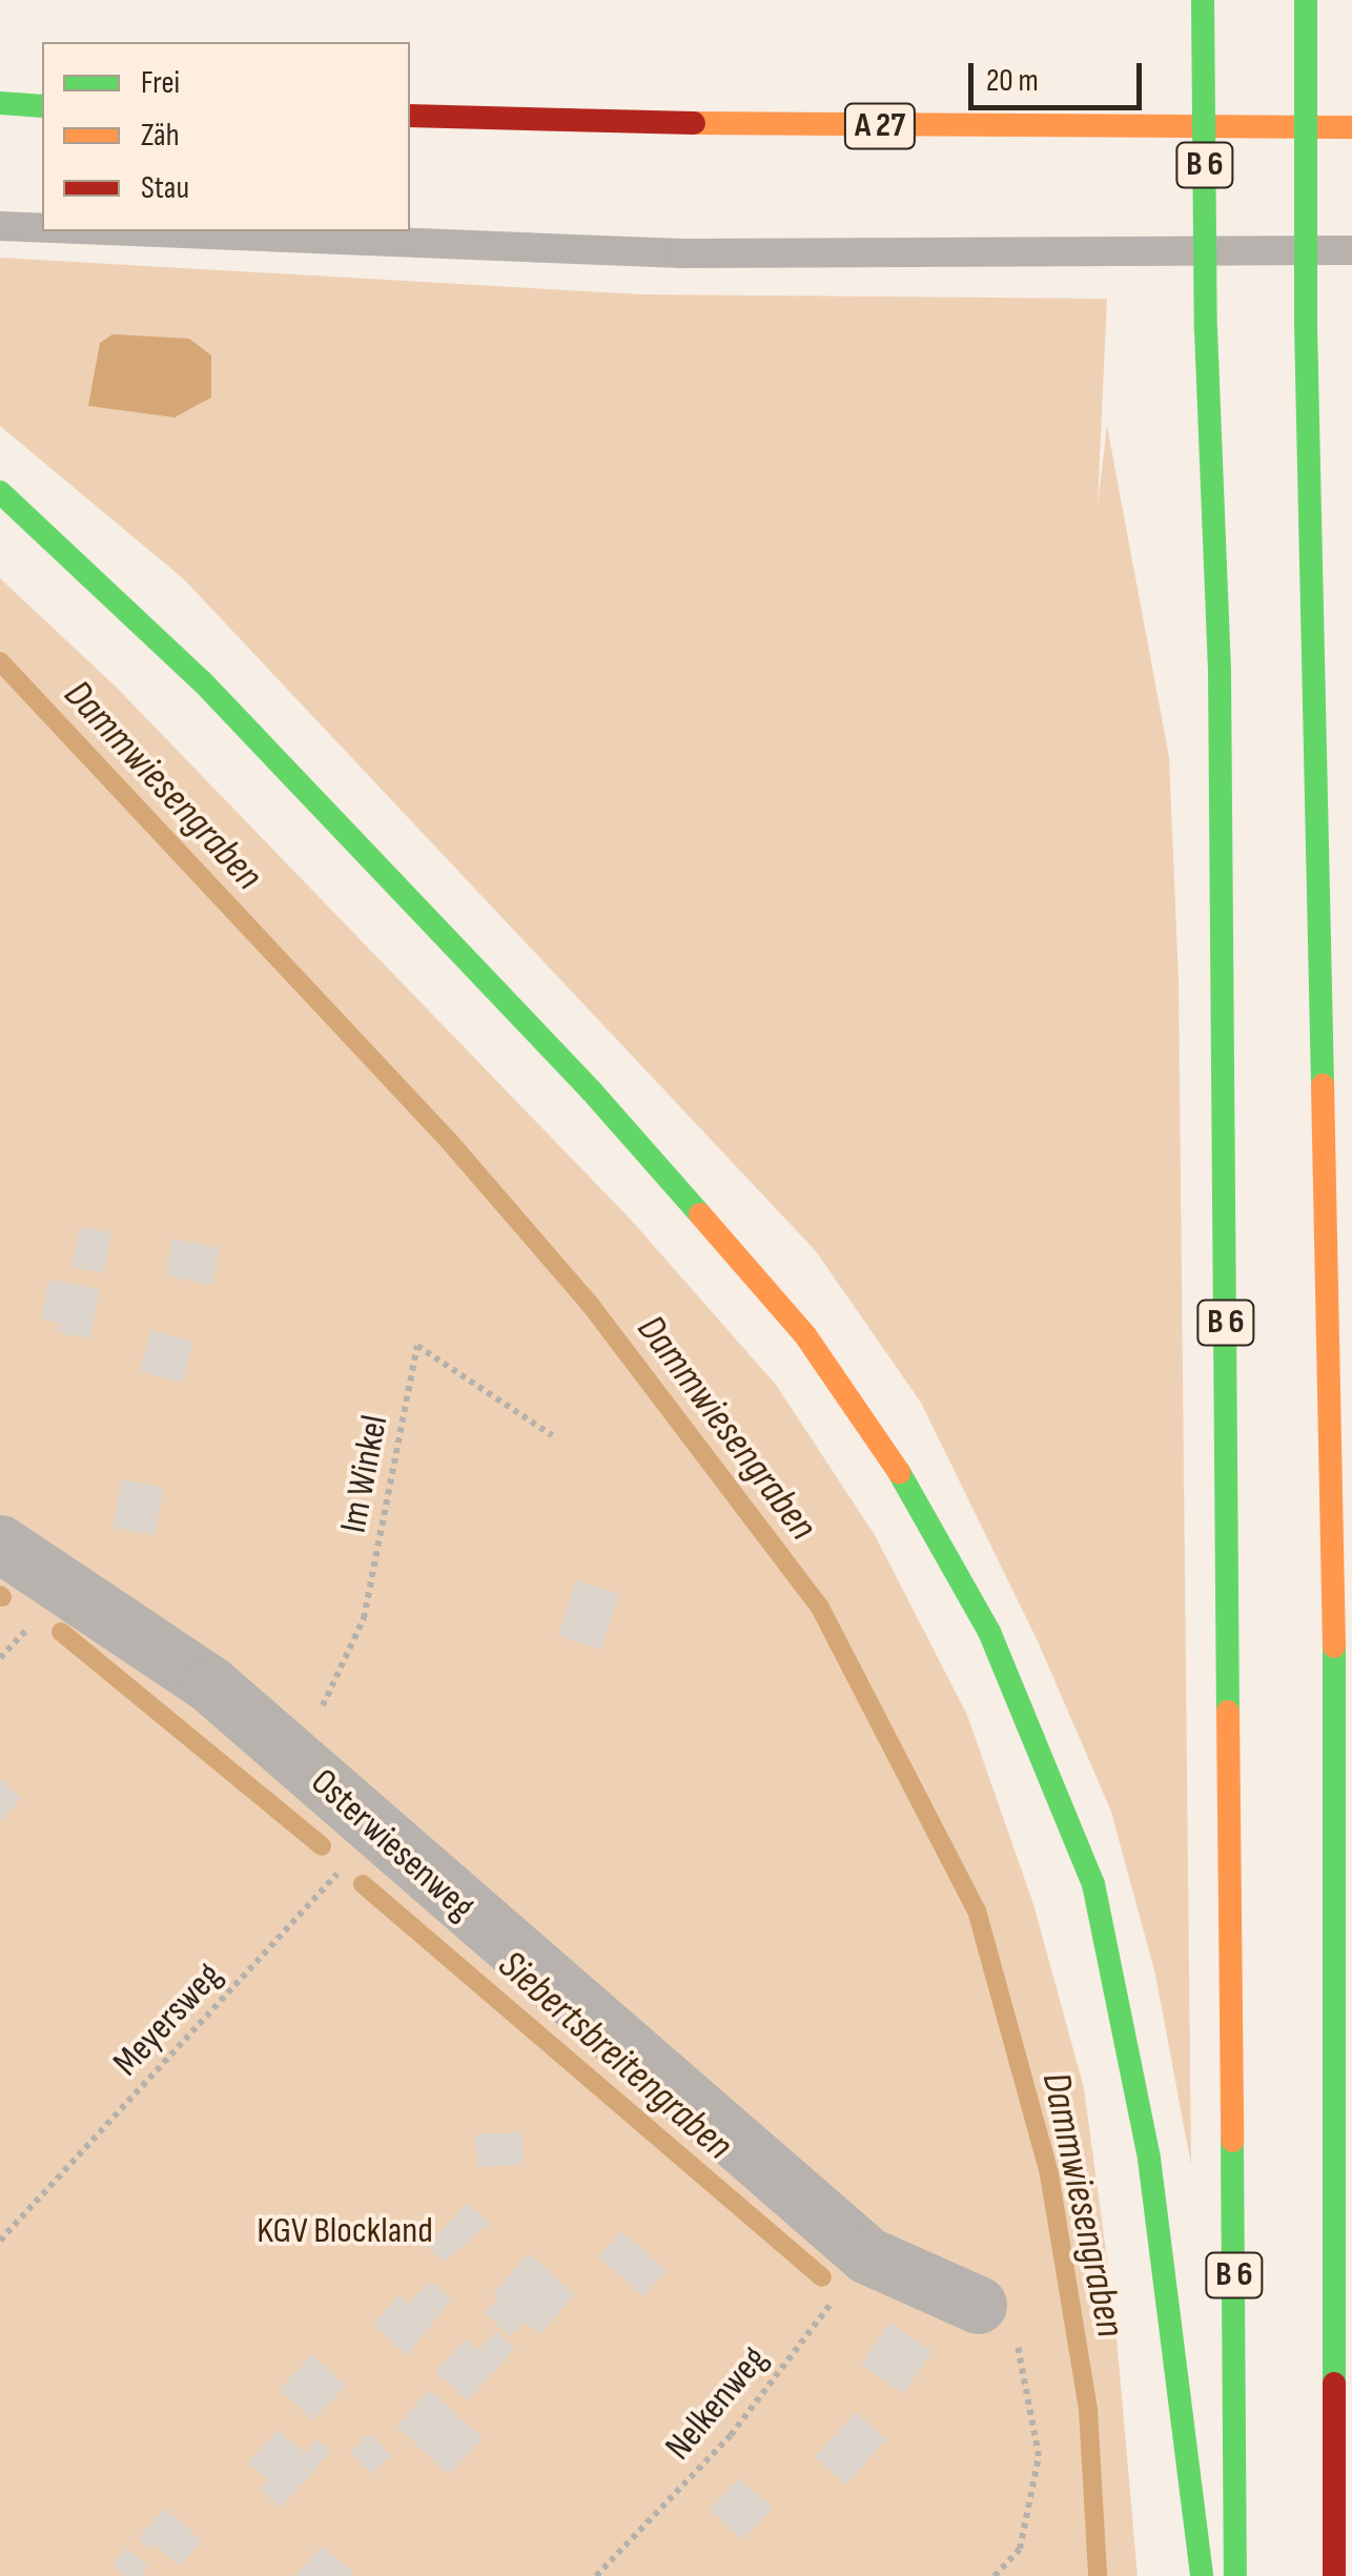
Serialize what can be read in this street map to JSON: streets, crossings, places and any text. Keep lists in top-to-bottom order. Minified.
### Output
{"streets":{"highway":["A 27","B 6"],"street":["Osterwiesenweg"],"path":["Im Winkel","Meyersweg","Nelkenweg"]},"crossings":[["Im Winkel","Osterwiesenweg"],["Osterwiesenweg","Meyersweg"],["Osterwiesenweg","Nelkenweg"]],"water":["Dammwiesengraben","Siebertsbreitengraben"],"parks":["KGV Blockland"],"legend":["Frei","Zäh","Stau"],"scale_bar":"20 m"}
